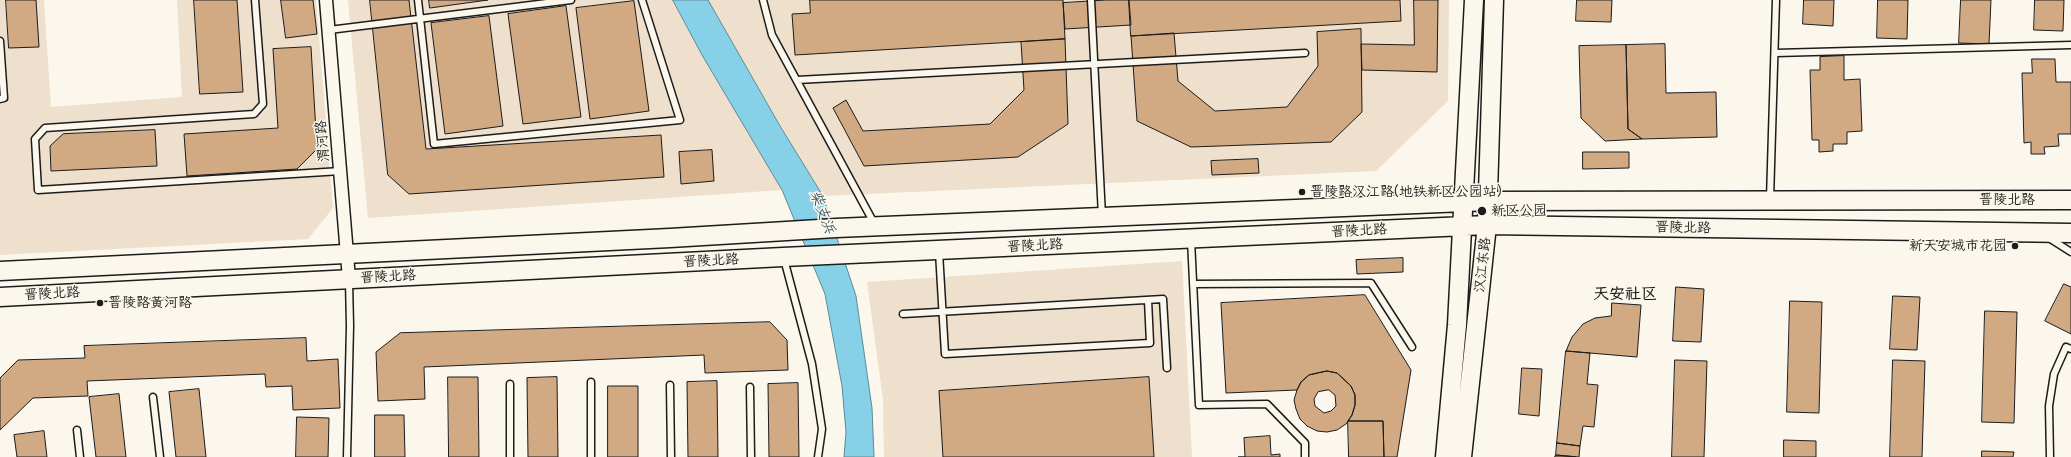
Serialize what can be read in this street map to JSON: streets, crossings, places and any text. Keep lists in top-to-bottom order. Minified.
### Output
{"streets":{"main road":["晋陵北路","汉江东路"],"street":["渭河路"]},"crossings":[["渭河路","晋陵北路"],["晋陵北路","汉江东路"]],"districts":["天安社区"],"water":["柴支浜"],"places":["晋陵路汉江路(地铁新区公园站)","新区公园","新天安城市花园","晋陵路黄河路"]}
